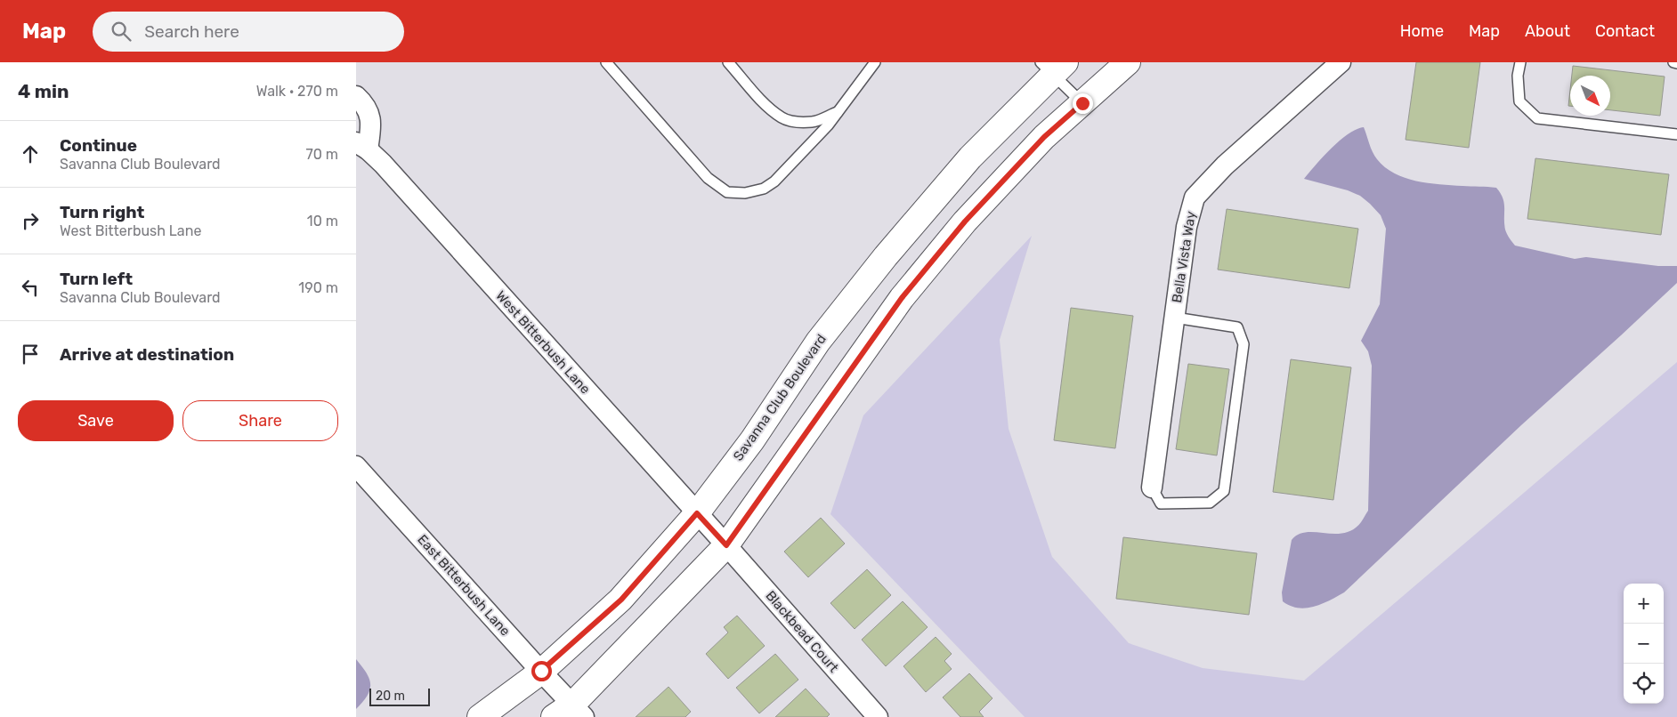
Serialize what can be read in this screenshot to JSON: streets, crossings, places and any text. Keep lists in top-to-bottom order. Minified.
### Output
{"streets":{"street":["Bella Vista Way","West Bitterbush Lane","Savanna Club Boulevard","East Bitterbush Lane","Blackbead Court"]},"crossings":[["West Bitterbush Lane","Savanna Club Boulevard"],["West Bitterbush Lane","Blackbead Court"],["Savanna Club Boulevard","East Bitterbush Lane"]],"scale_bar":"20 m","north":"bottom right","page":{"header":"Map","search":"Search here","nav":["Home","Map","About","Contact"],"heading":["4 min","Walk · 270 m"],"list":[["Continue","Savanna Club Boulevard","70 m"],["Turn right","West Bitterbush Lane","10 m"],["Turn left","Savanna Club Boulevard","190 m"],"Arrive at destination"],"buttons":["Save","Share"],"map_buttons":["+","−"],"scale":"20 m"}}
